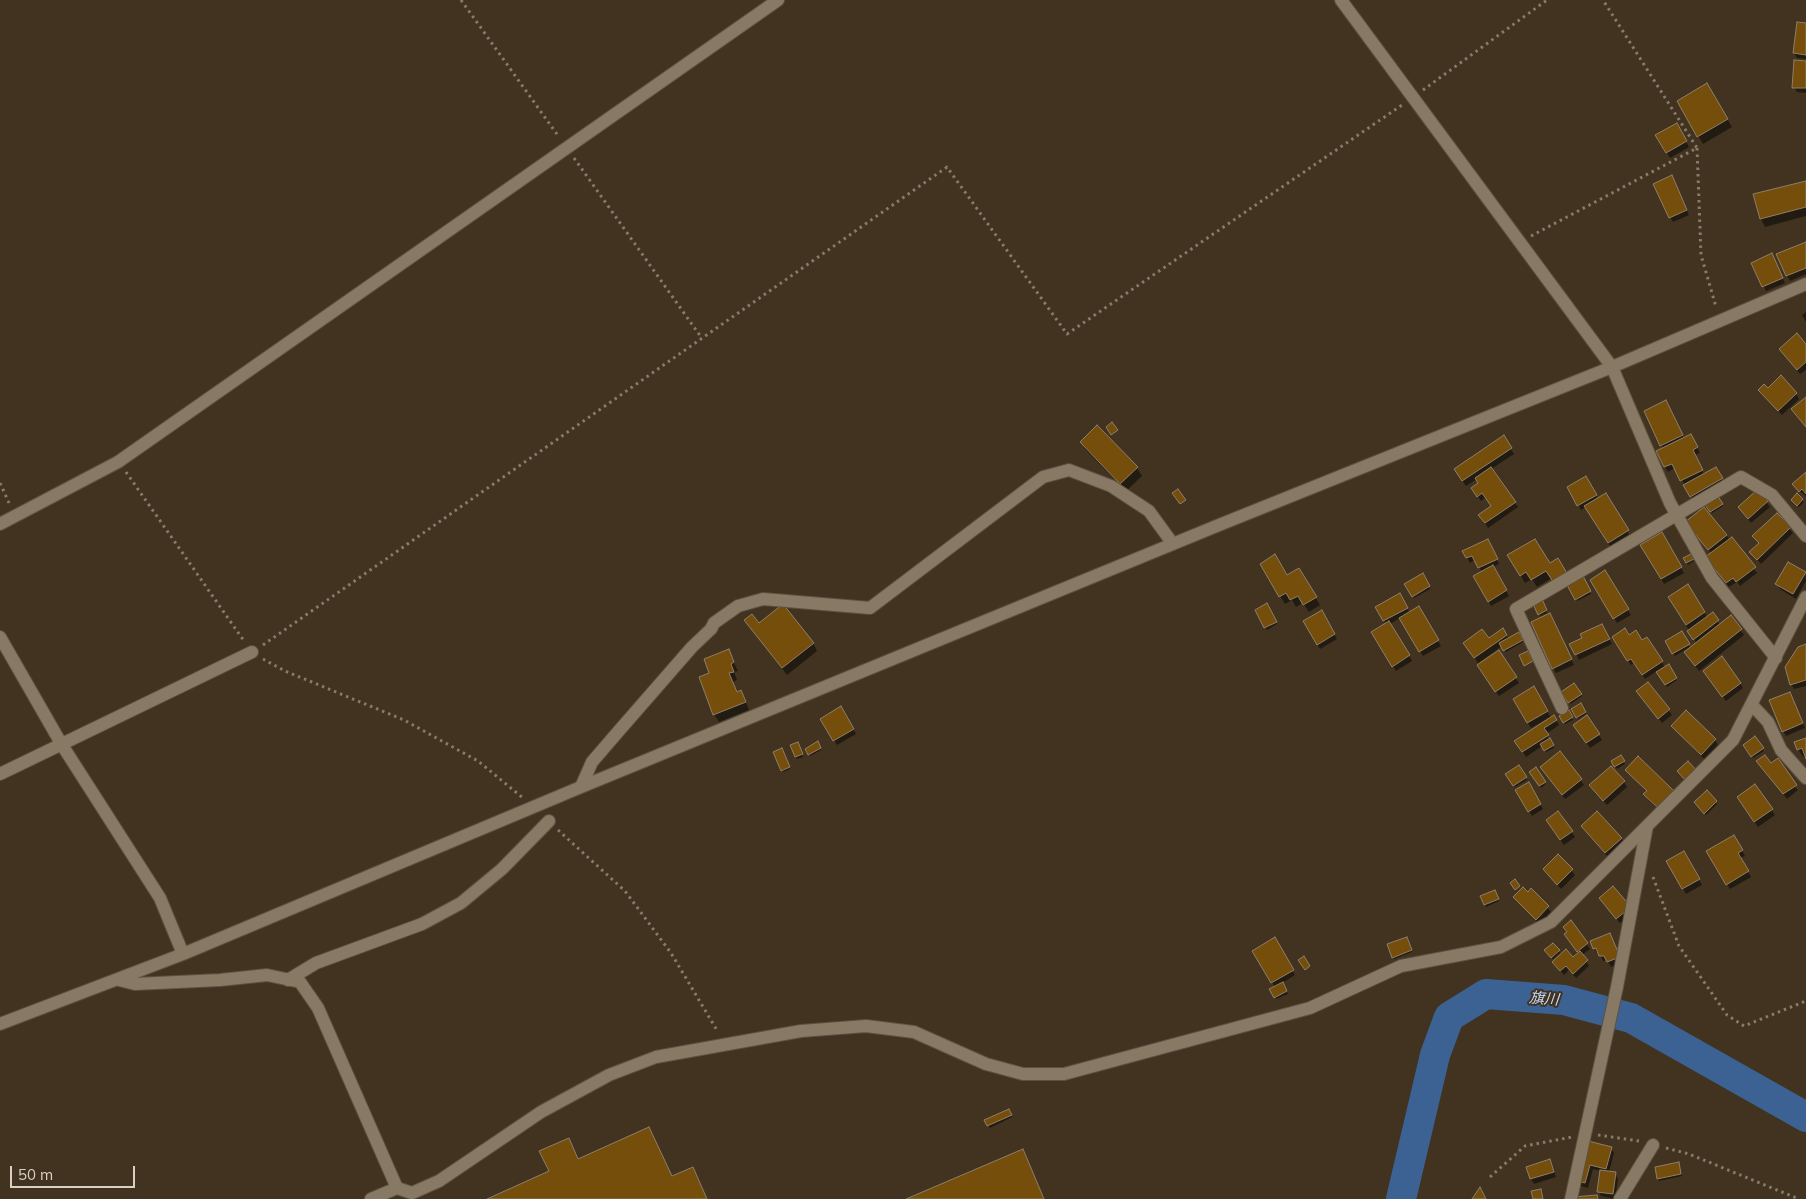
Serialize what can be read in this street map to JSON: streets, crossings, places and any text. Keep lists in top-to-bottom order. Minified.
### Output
{"water":["旗川"],"scale_bar":"50 m"}
